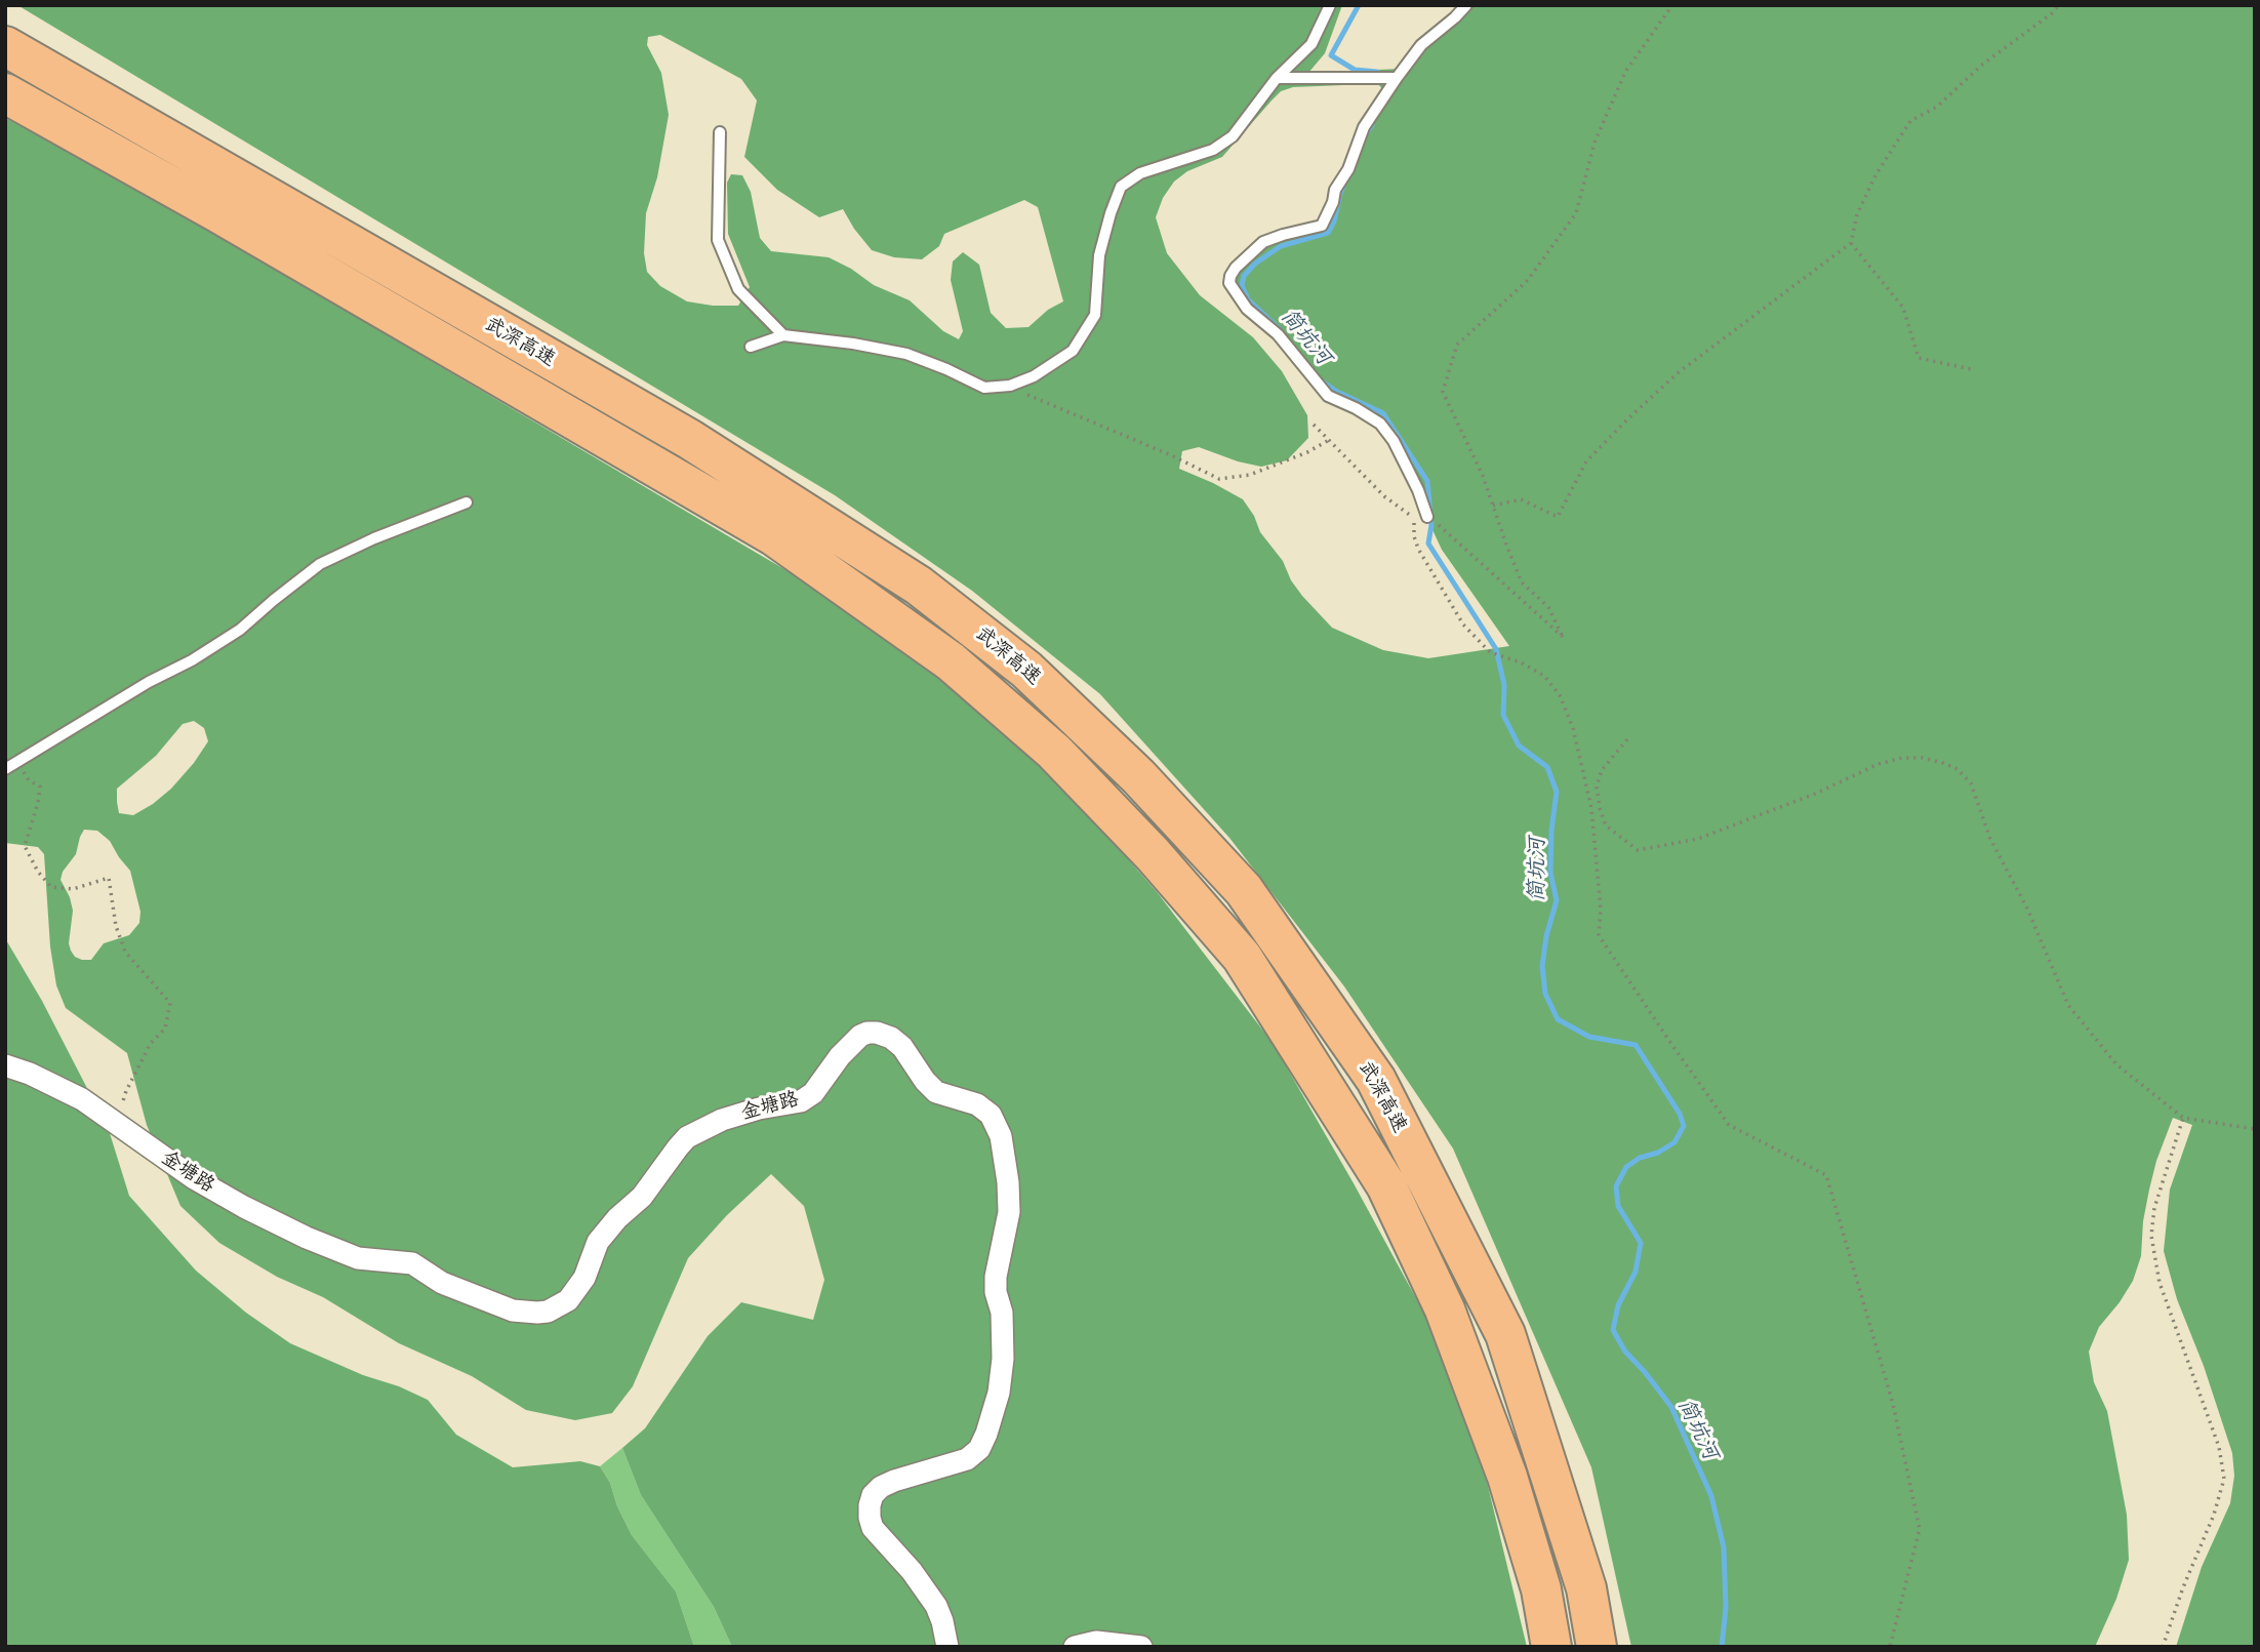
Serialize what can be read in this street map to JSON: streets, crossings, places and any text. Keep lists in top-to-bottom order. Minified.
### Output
{"streets":{"highway":["武深高速"],"street":["金塘路"]},"water":["简坑河"]}
